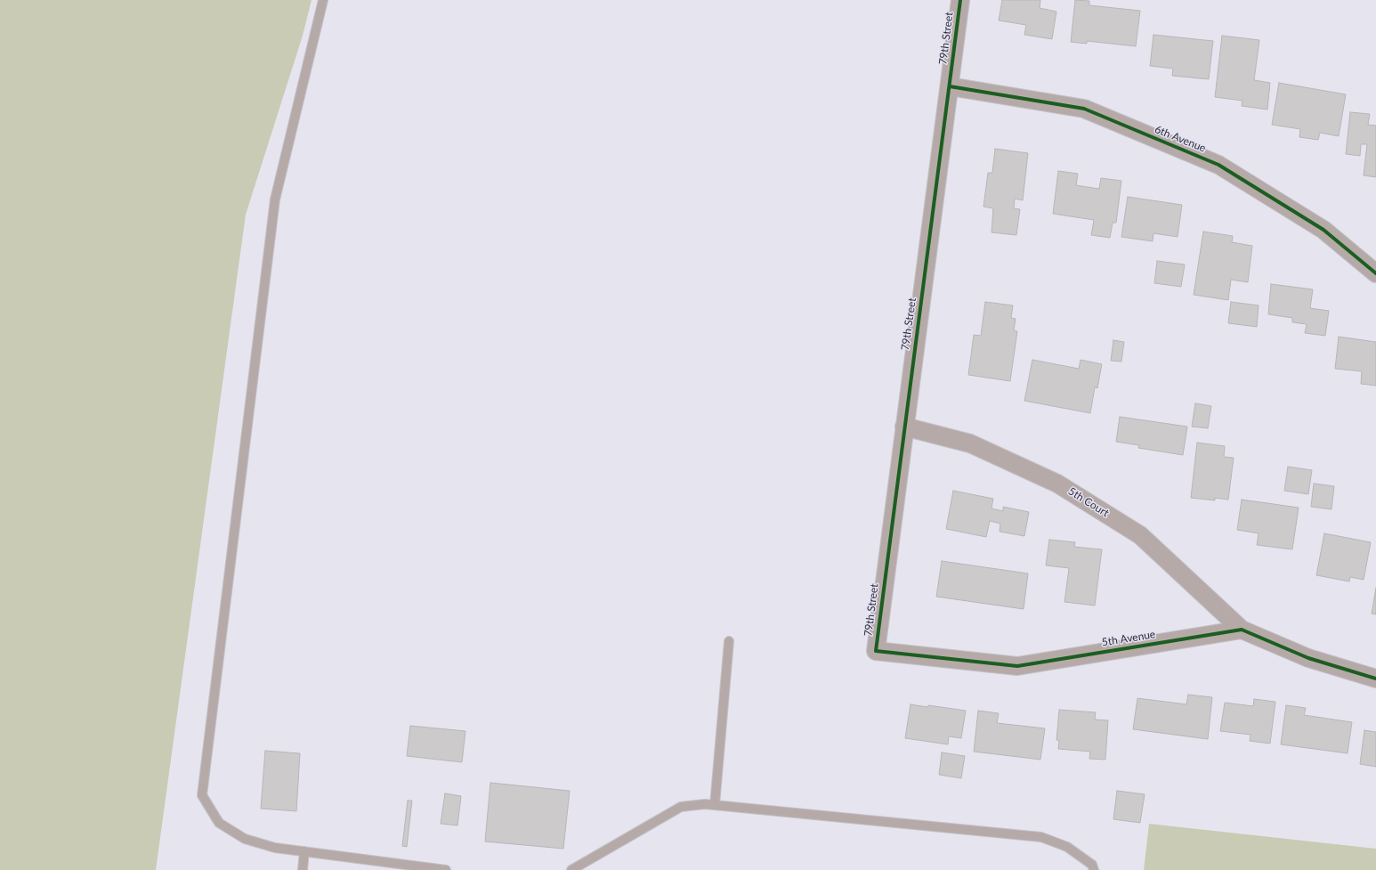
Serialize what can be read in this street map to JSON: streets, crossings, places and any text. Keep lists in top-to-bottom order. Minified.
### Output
{"streets":{"street":["79th Street","6th Avenue","5th Court","5th Avenue"]},"crossings":[["79th Street","6th Avenue"],["79th Street","5th Court"],["79th Street","5th Avenue"],["5th Court","5th Avenue"]]}
